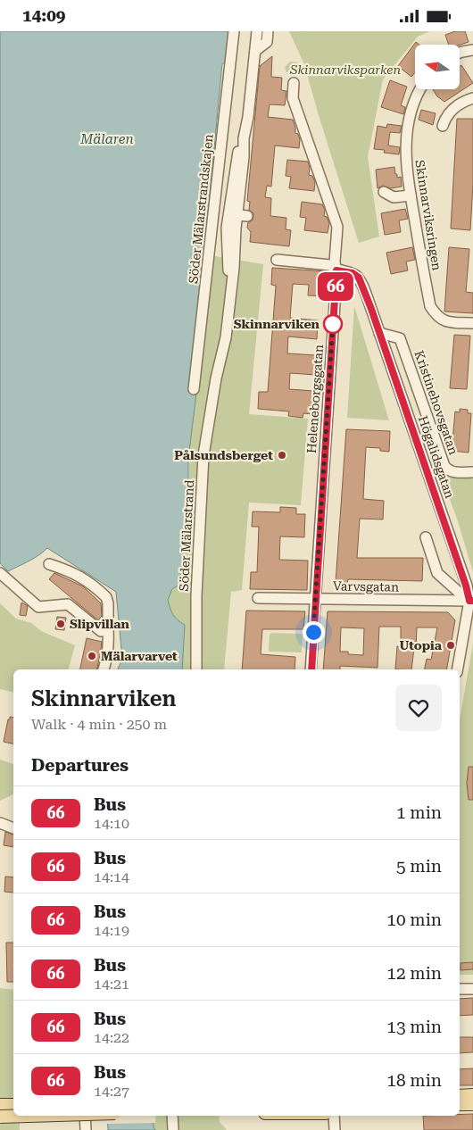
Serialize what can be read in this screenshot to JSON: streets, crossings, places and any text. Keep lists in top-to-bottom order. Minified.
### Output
{"streets":{"street":["Söder Mälarstrandskajen","Skinnarviksringen","Heleneborgsgatan","Kristinehovsgatan","Högalidsgatan","Söder Mälarstrand","Varvsgatan"]},"crossings":[["Heleneborgsgatan","Högalidsgatan"],["Heleneborgsgatan","Varvsgatan"],["Kristinehovsgatan","Högalidsgatan"],["Högalidsgatan","Varvsgatan"]],"water":["Mälaren"],"parks":["Skinnarviksparken"],"places":["Skinnarviken","Pålsundsberget","Slipvillan","Utopia","Mälarvarvet"],"lines":["bus line 66"],"north":"left","page":{"status":"14:09","on_map":"66","heading":[["Skinnarviken","Walk · 4 min · 250 m"],"Departures"],"list":[{"mark":"66","name":"Bus","note":"14:10","value":"1 min"},{"mark":"66","name":"Bus","note":"14:14","value":"5 min"},{"mark":"66","name":"Bus","note":"14:19","value":"10 min"},{"mark":"66","name":"Bus","note":"14:21","value":"12 min"},{"mark":"66","name":"Bus","note":"14:22","value":"13 min"},{"mark":"66","name":"Bus","note":"14:27","value":"18 min"}]}}
